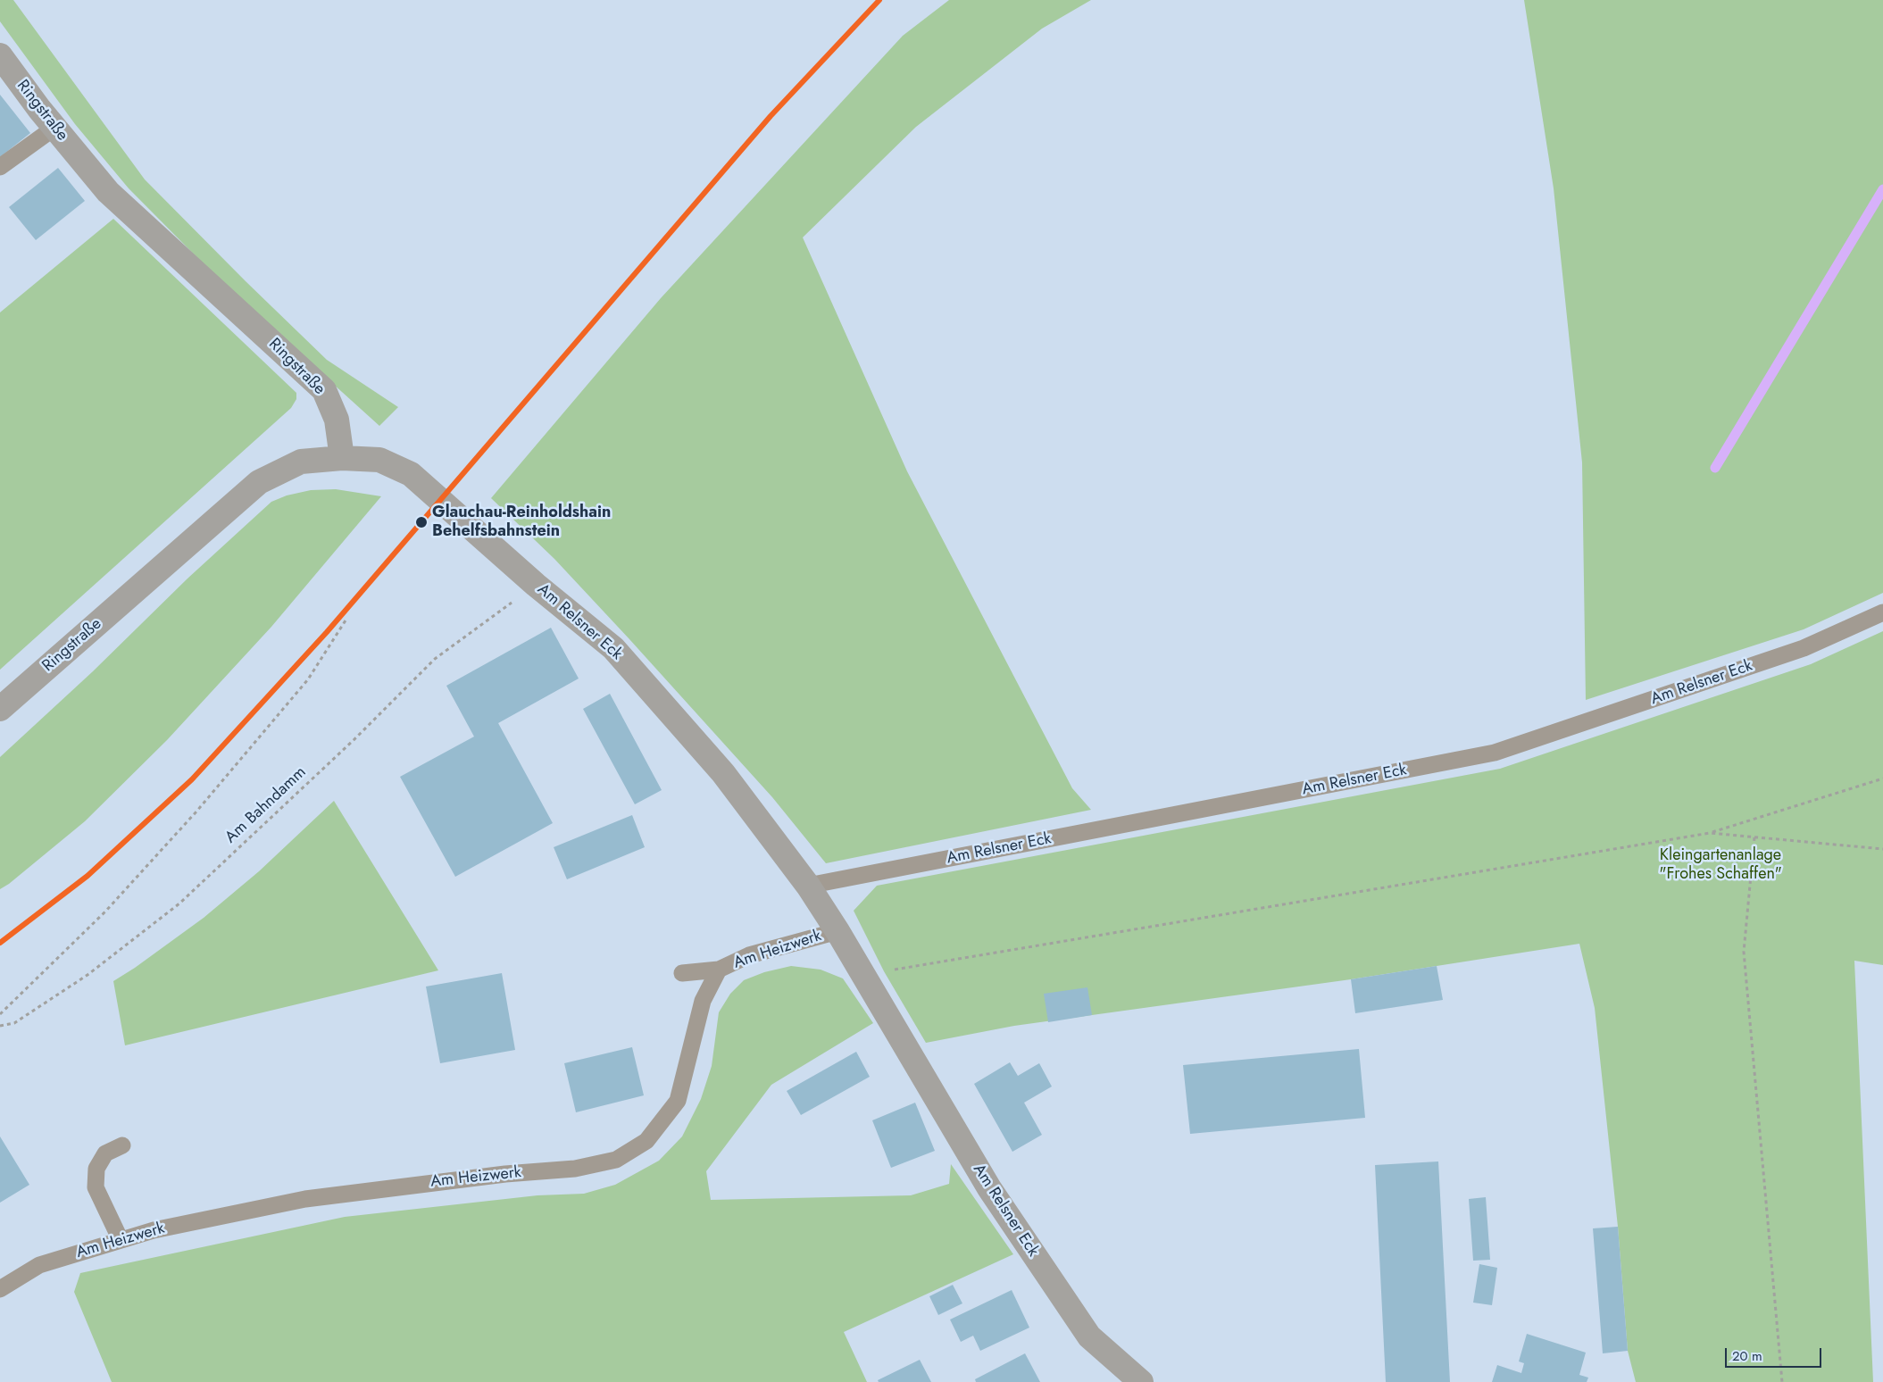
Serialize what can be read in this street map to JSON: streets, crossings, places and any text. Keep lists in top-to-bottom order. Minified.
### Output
{"streets":{"street":["Ringstraße","Am Relsner Eck"],"lane":["Am Heizwerk"],"path":["Am Bahndamm"]},"crossings":[["Ringstraße","Am Relsner Eck"],["Am Relsner Eck","Am Bahndamm"],["Am Relsner Eck","Am Heizwerk"]],"parks":["Kleingartenanlage \"Frohes Schaffen\""],"places":["Glauchau-Reinholdshain Behelfsbahnstein"],"scale_bar":"20 m"}
